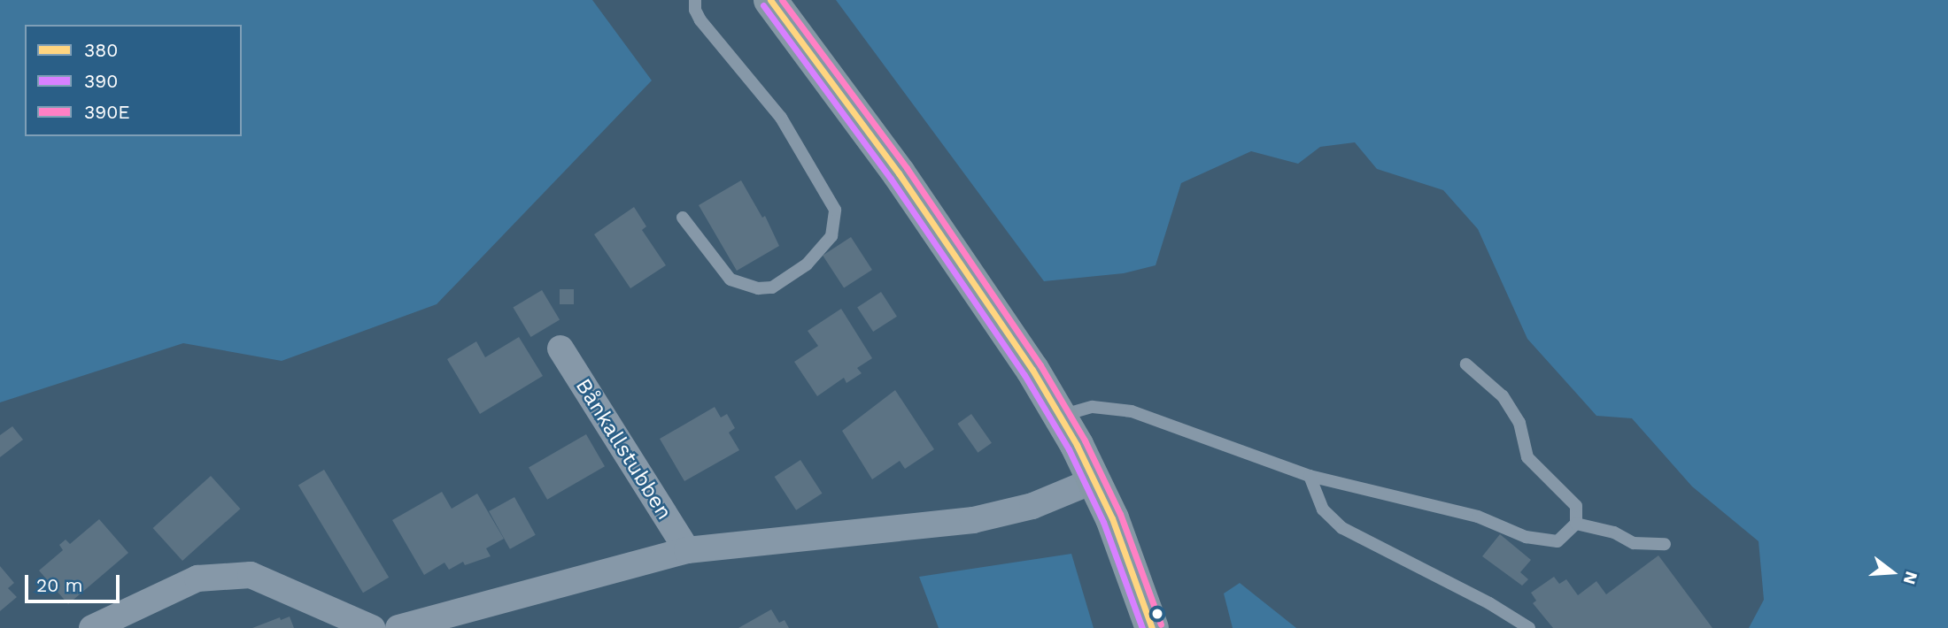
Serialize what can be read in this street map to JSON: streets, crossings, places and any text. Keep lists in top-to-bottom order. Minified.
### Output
{"streets":{"street":["Bånkallstubben"]},"lines":["transit line 380","transit line 390E","transit line 390"],"legend":["380","390","390E"],"scale_bar":"20 m","north":"right"}
